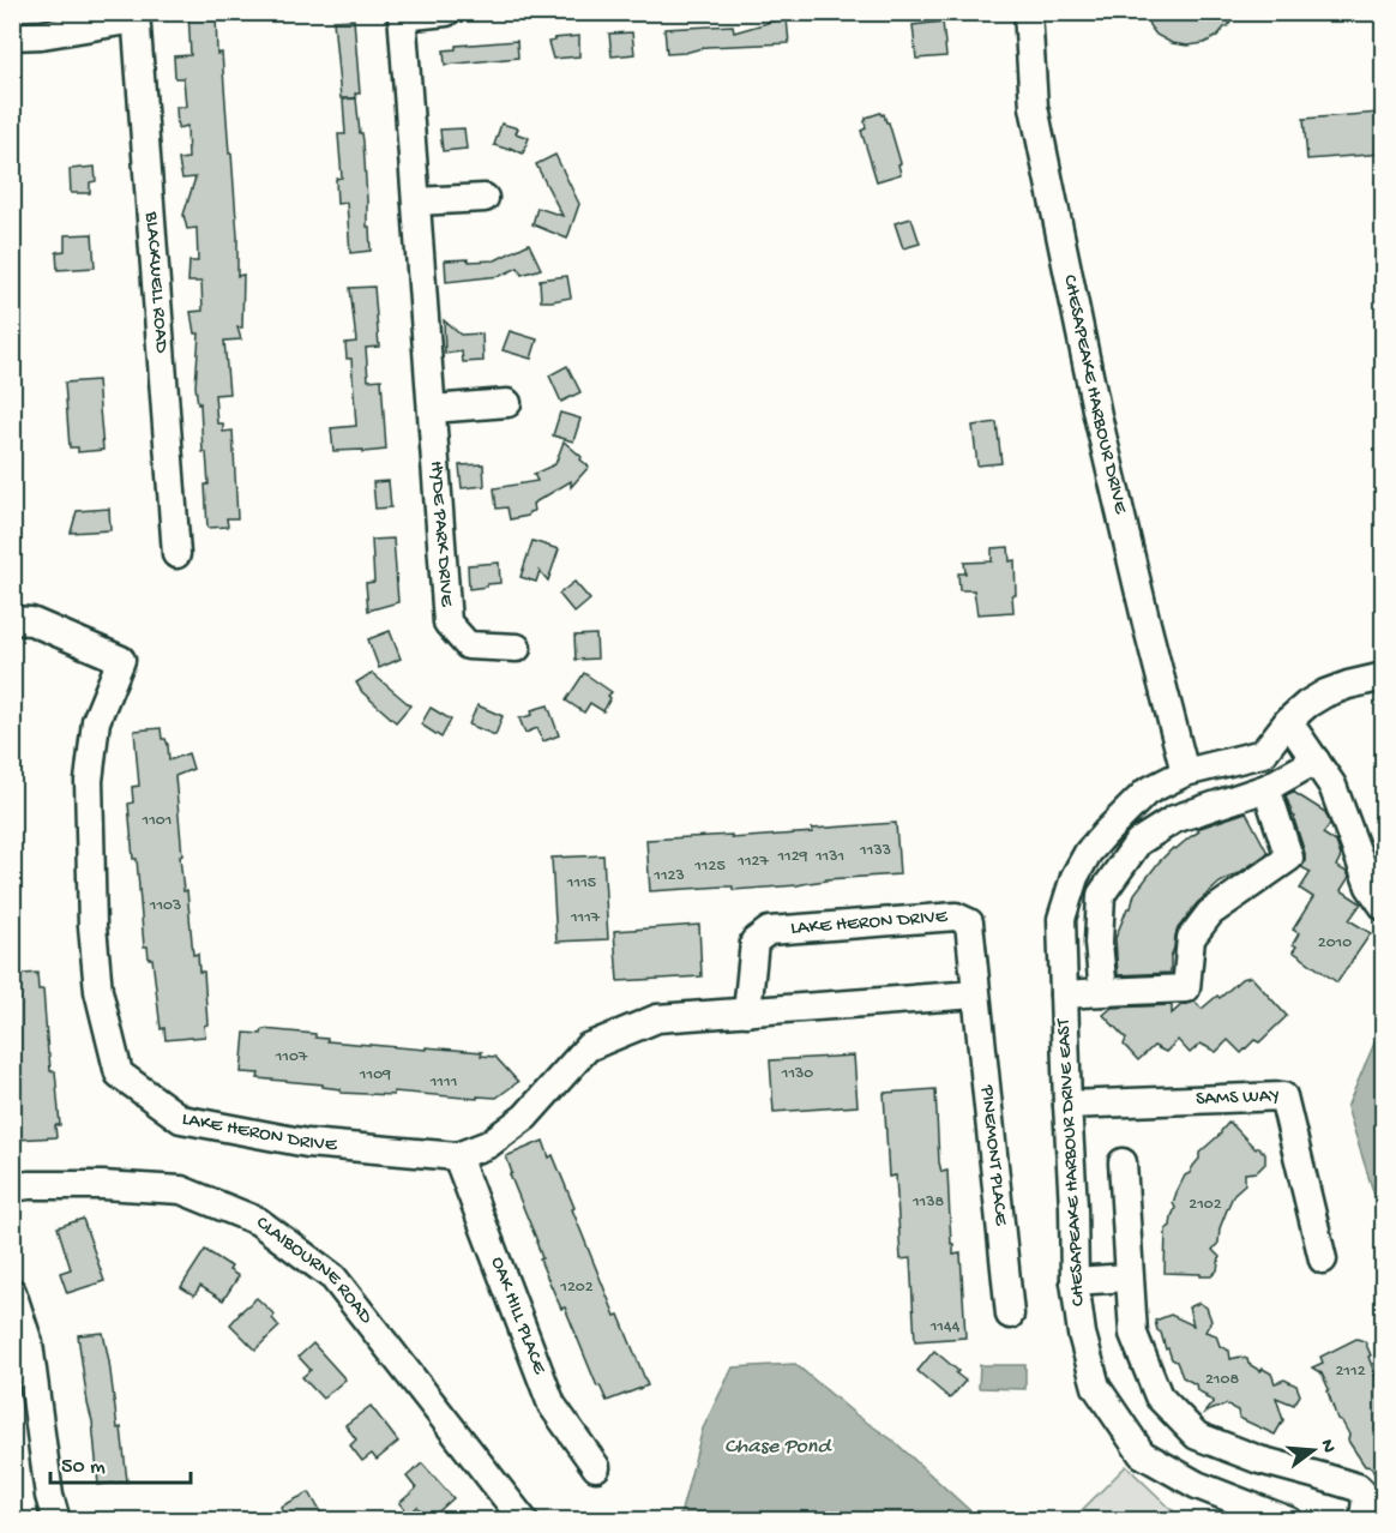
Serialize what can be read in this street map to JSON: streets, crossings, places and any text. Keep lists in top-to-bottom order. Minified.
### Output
{"streets":{"street":["BLACKWELL ROAD","CHESAPEAKE HARBOUR DRIVE","HYDE PARK DRIVE","LAKE HERON DRIVE","SAMS WAY","PINEMONT PLACE","CHESAPEAKE HARBOUR DRIVE EAST","CLAIBOURNE ROAD","OAK HILL PLACE"]},"crossings":[["CHESAPEAKE HARBOUR DRIVE","CHESAPEAKE HARBOUR DRIVE EAST"],["LAKE HERON DRIVE","PINEMONT PLACE"],["LAKE HERON DRIVE","OAK HILL PLACE"],["SAMS WAY","CHESAPEAKE HARBOUR DRIVE EAST"]],"water":["Chase Pond"],"house_numbers":["1101","1133","1129","1131","1127","1125","1123","1115","1103","1117","2010","1107","1130","1109","1111","1138","2102","1202","1144","2112","2108"],"scale_bar":"50 m","north":"right"}
